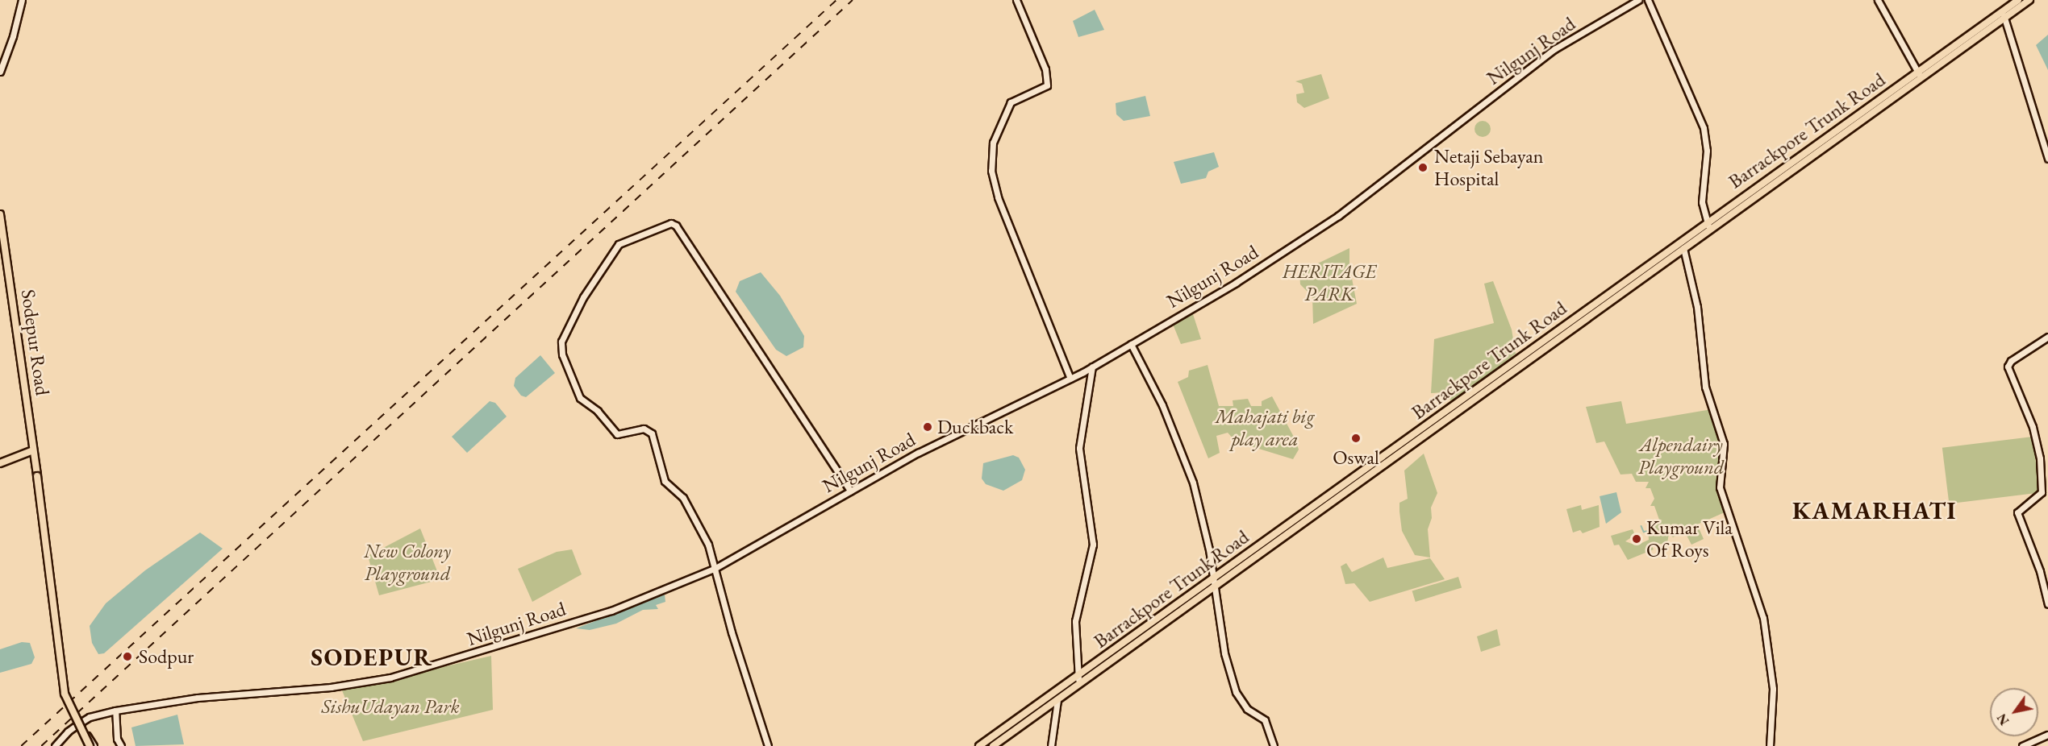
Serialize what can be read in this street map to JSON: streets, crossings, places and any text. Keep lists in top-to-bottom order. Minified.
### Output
{"streets":{"main road":["Barrackpore Trunk Road","Sodepur Road"],"street":["Nilgunj Road"]},"districts":["KAMARHATI","SODEPUR"],"parks":["HERITAGE PARK","Mahajati big play area","Alpendairy Playground","New Colony Playground","SishuUdayan Park"],"places":["Netaji Sebayan Hospital","Duckback","Oswal","Kumar Vila Of Roys","Sodpur"],"north":"bottom left"}
